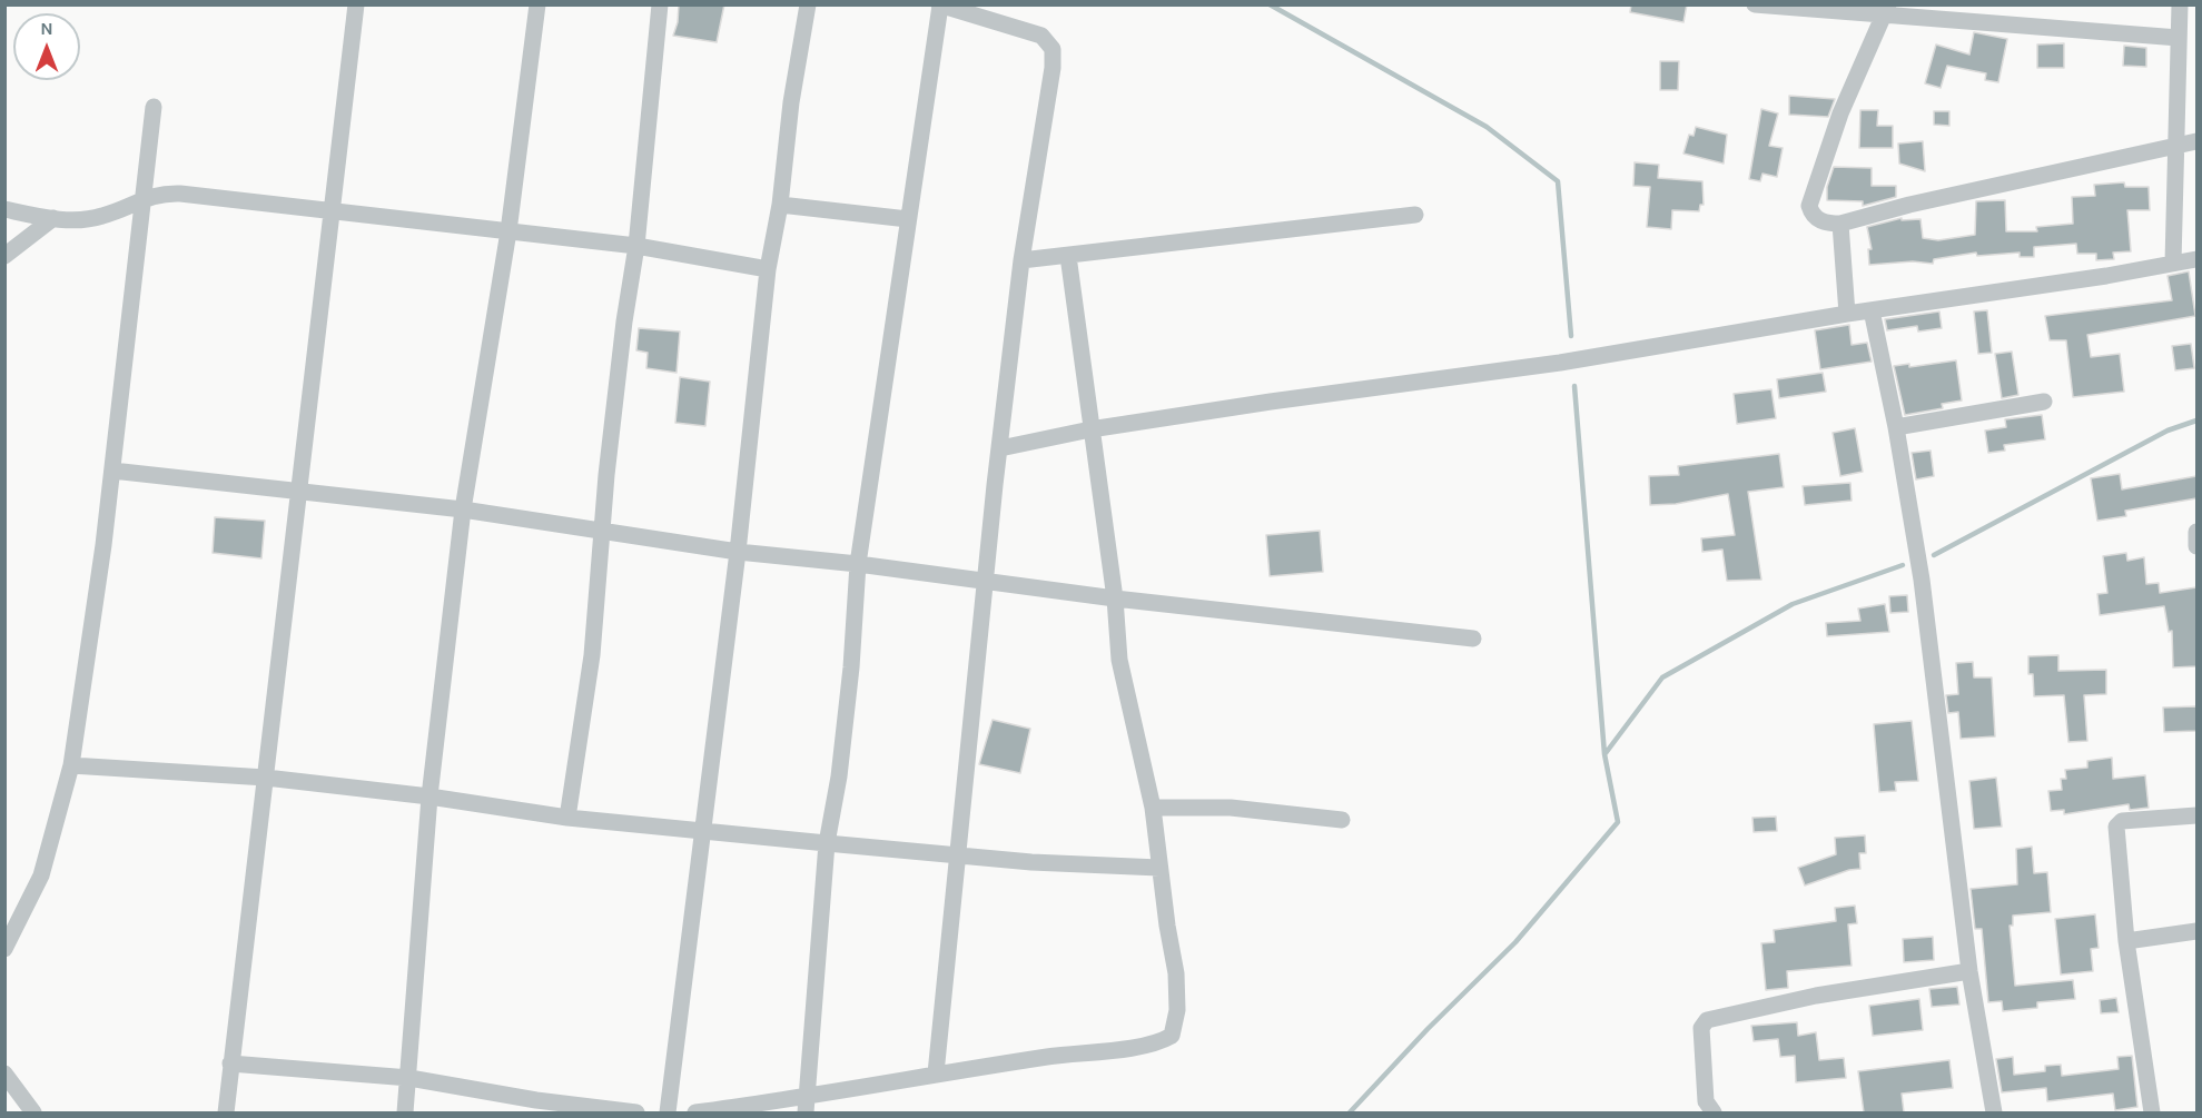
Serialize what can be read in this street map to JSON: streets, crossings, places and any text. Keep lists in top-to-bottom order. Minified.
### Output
{"north":"top"}
